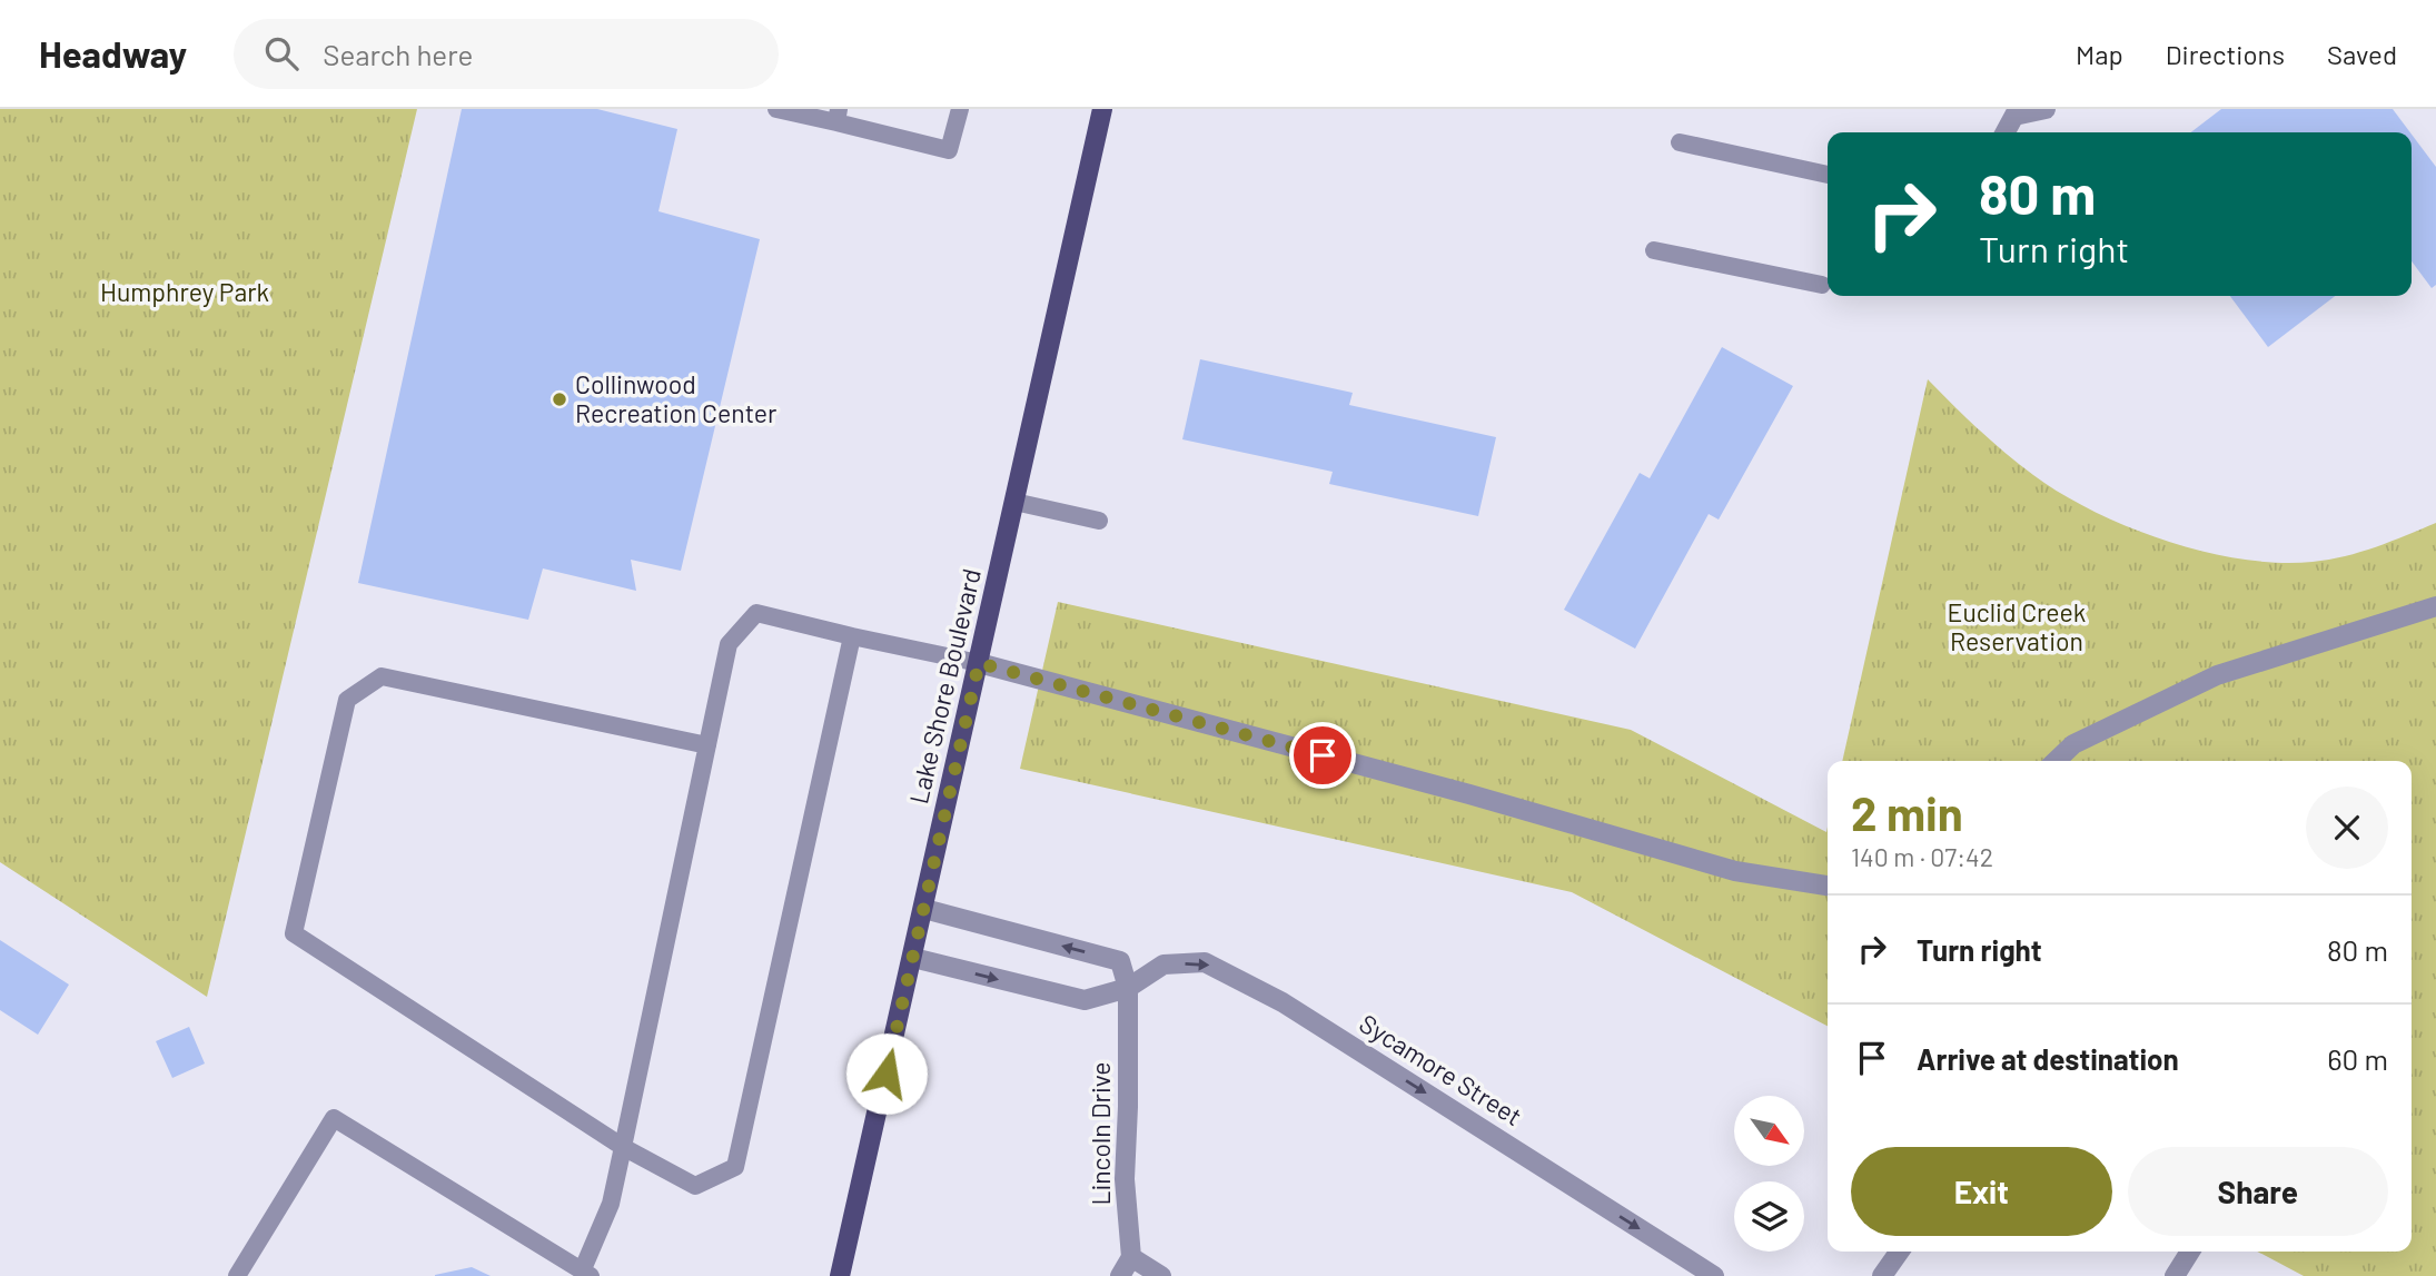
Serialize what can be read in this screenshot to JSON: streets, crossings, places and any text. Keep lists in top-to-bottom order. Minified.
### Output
{"streets":{"main road":["Lake Shore Boulevard"],"street":["Sycamore Street","Lincoln Drive"]},"crossings":[["Lake Shore Boulevard","Sycamore Street"],["Sycamore Street","Lincoln Drive"]],"one_way":["Sycamore Street"],"parks":["Humphrey Park","Euclid Creek Reservation"],"places":["Collinwood Recreation Center"],"north":"bottom right","page":{"header":"Headway","search":"Search here","nav":["Map","Directions","Saved"],"turn":["80 m","Turn right"],"heading":["2 min","140 m · 07:42"],"list":[{"name":"Turn right","value":"80 m"},{"name":"Arrive at destination","value":"60 m"}],"buttons":["Exit","Share"]}}
